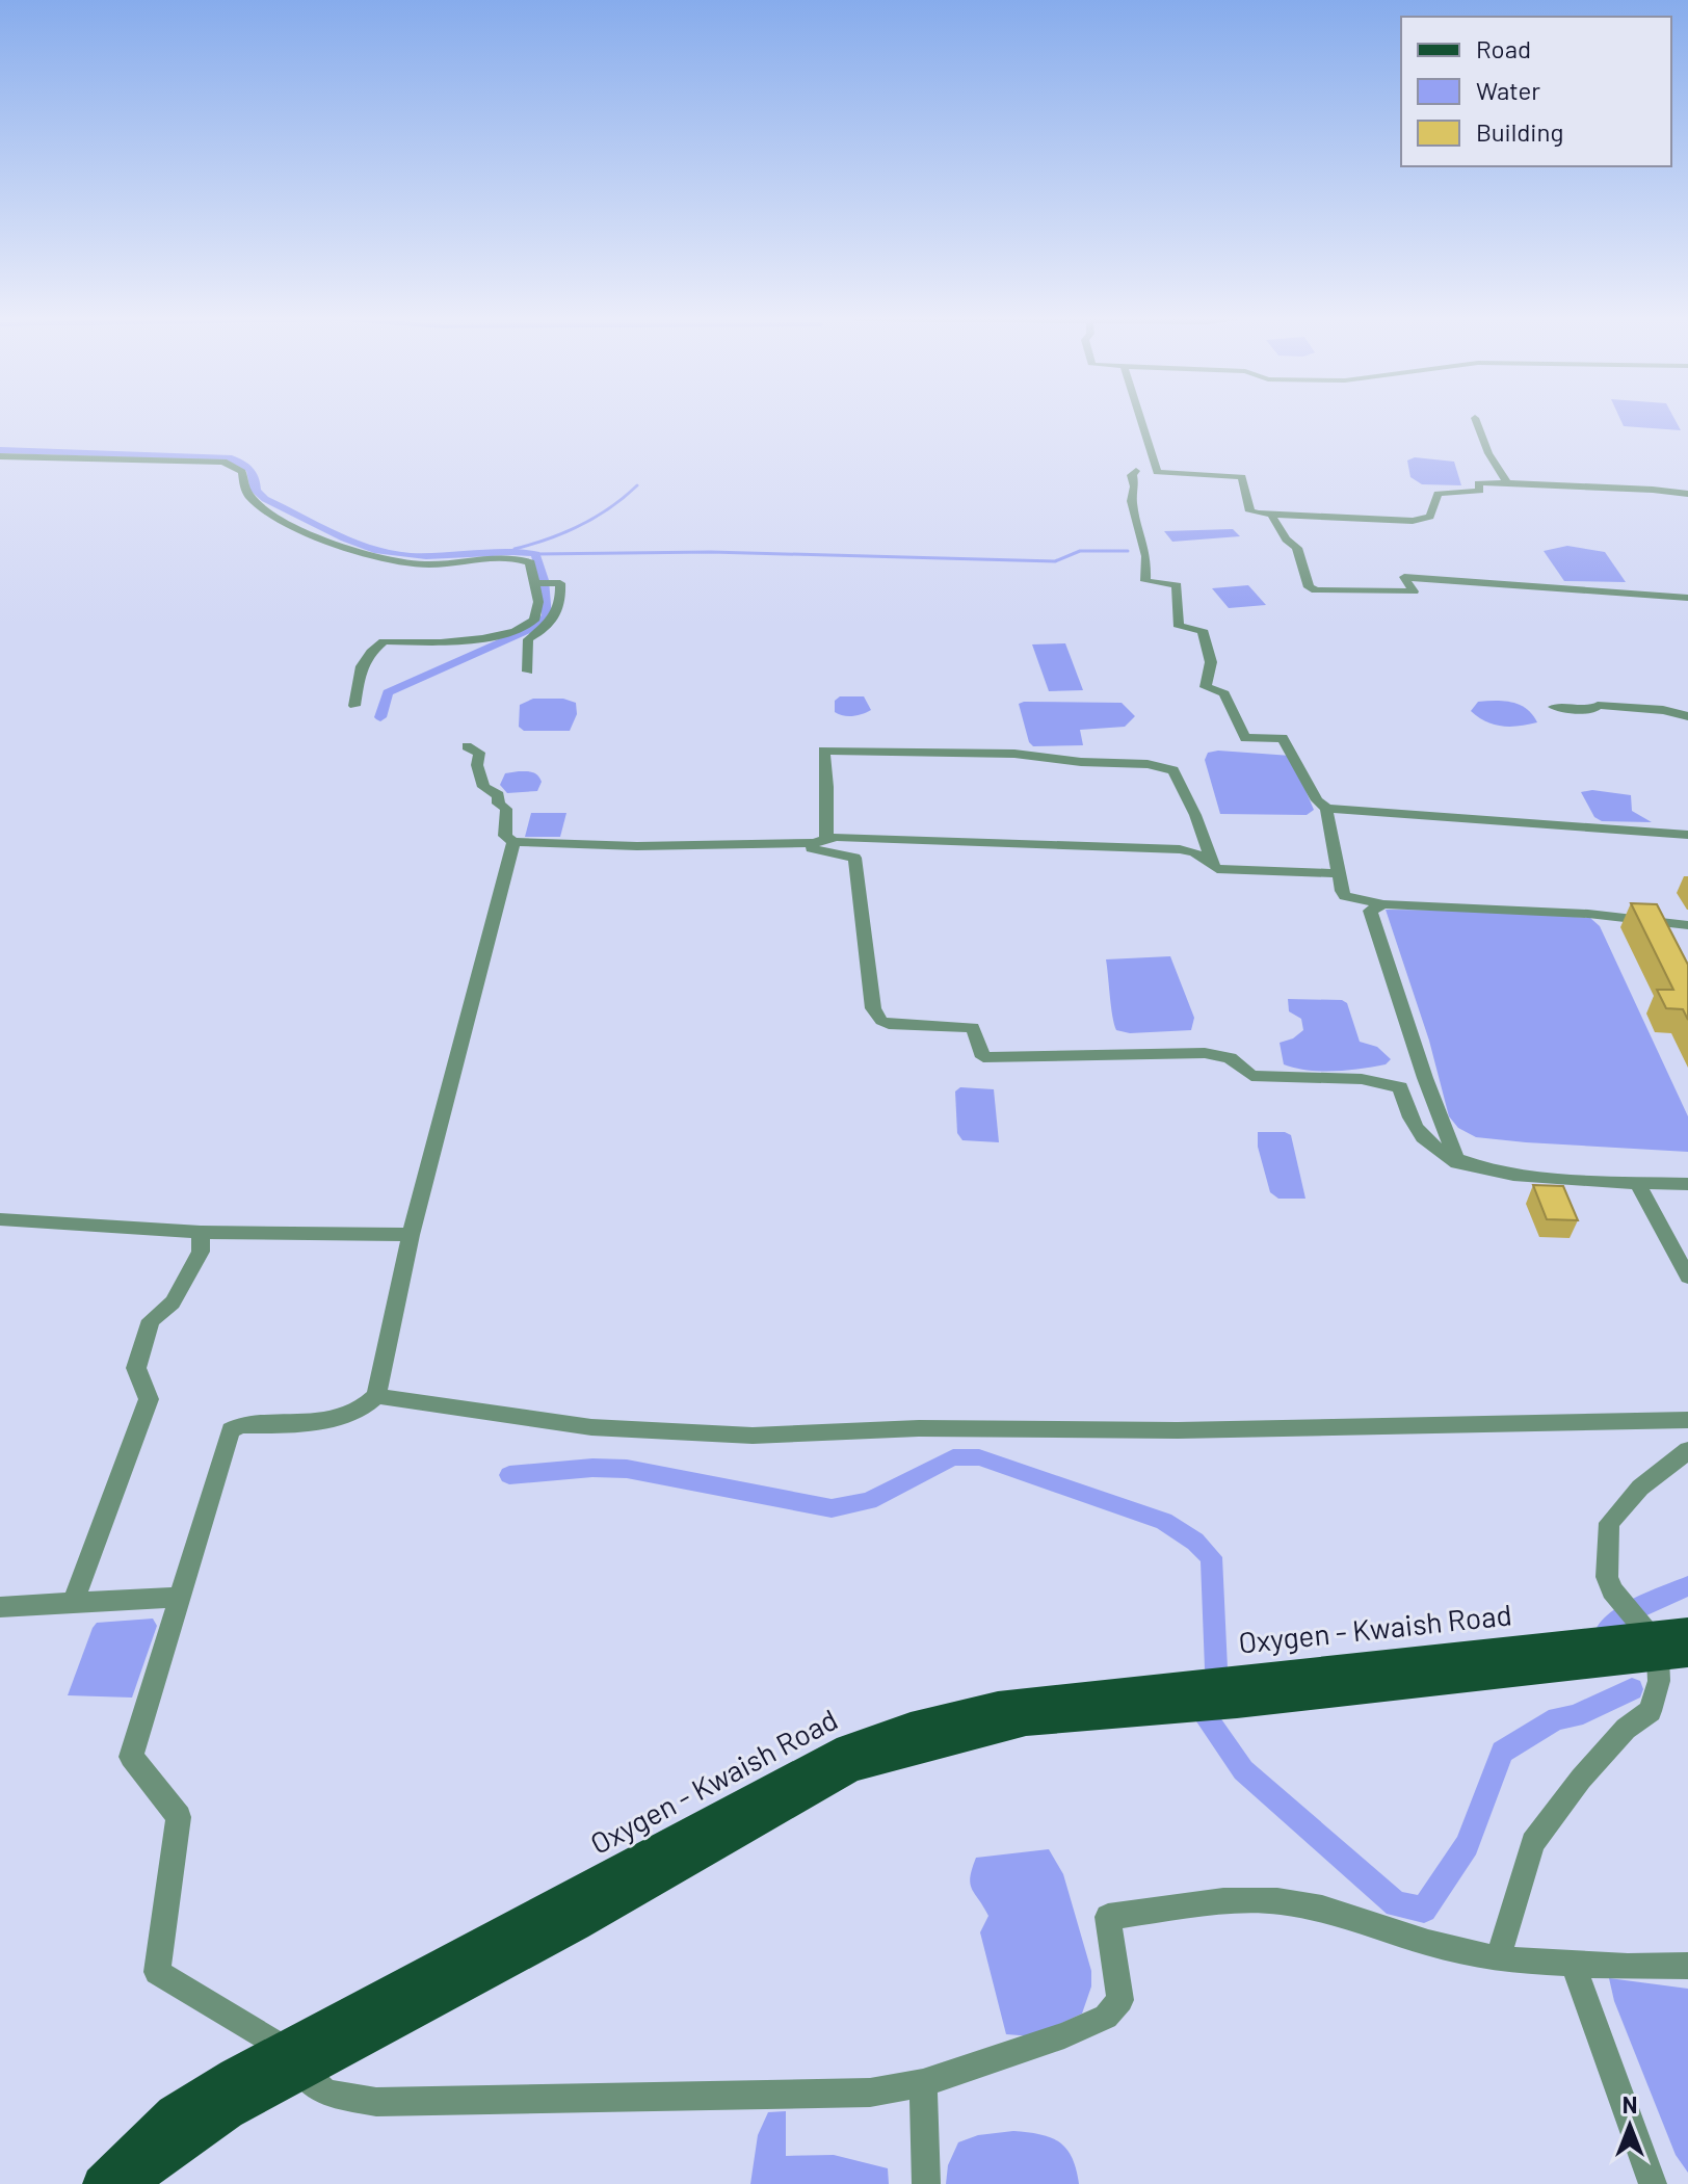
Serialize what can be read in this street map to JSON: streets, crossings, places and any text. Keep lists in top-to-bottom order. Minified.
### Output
{"streets":{"main road":["Oxygen - Kwaish Road"]},"legend":["Road","Water","Building"],"north":"top"}
